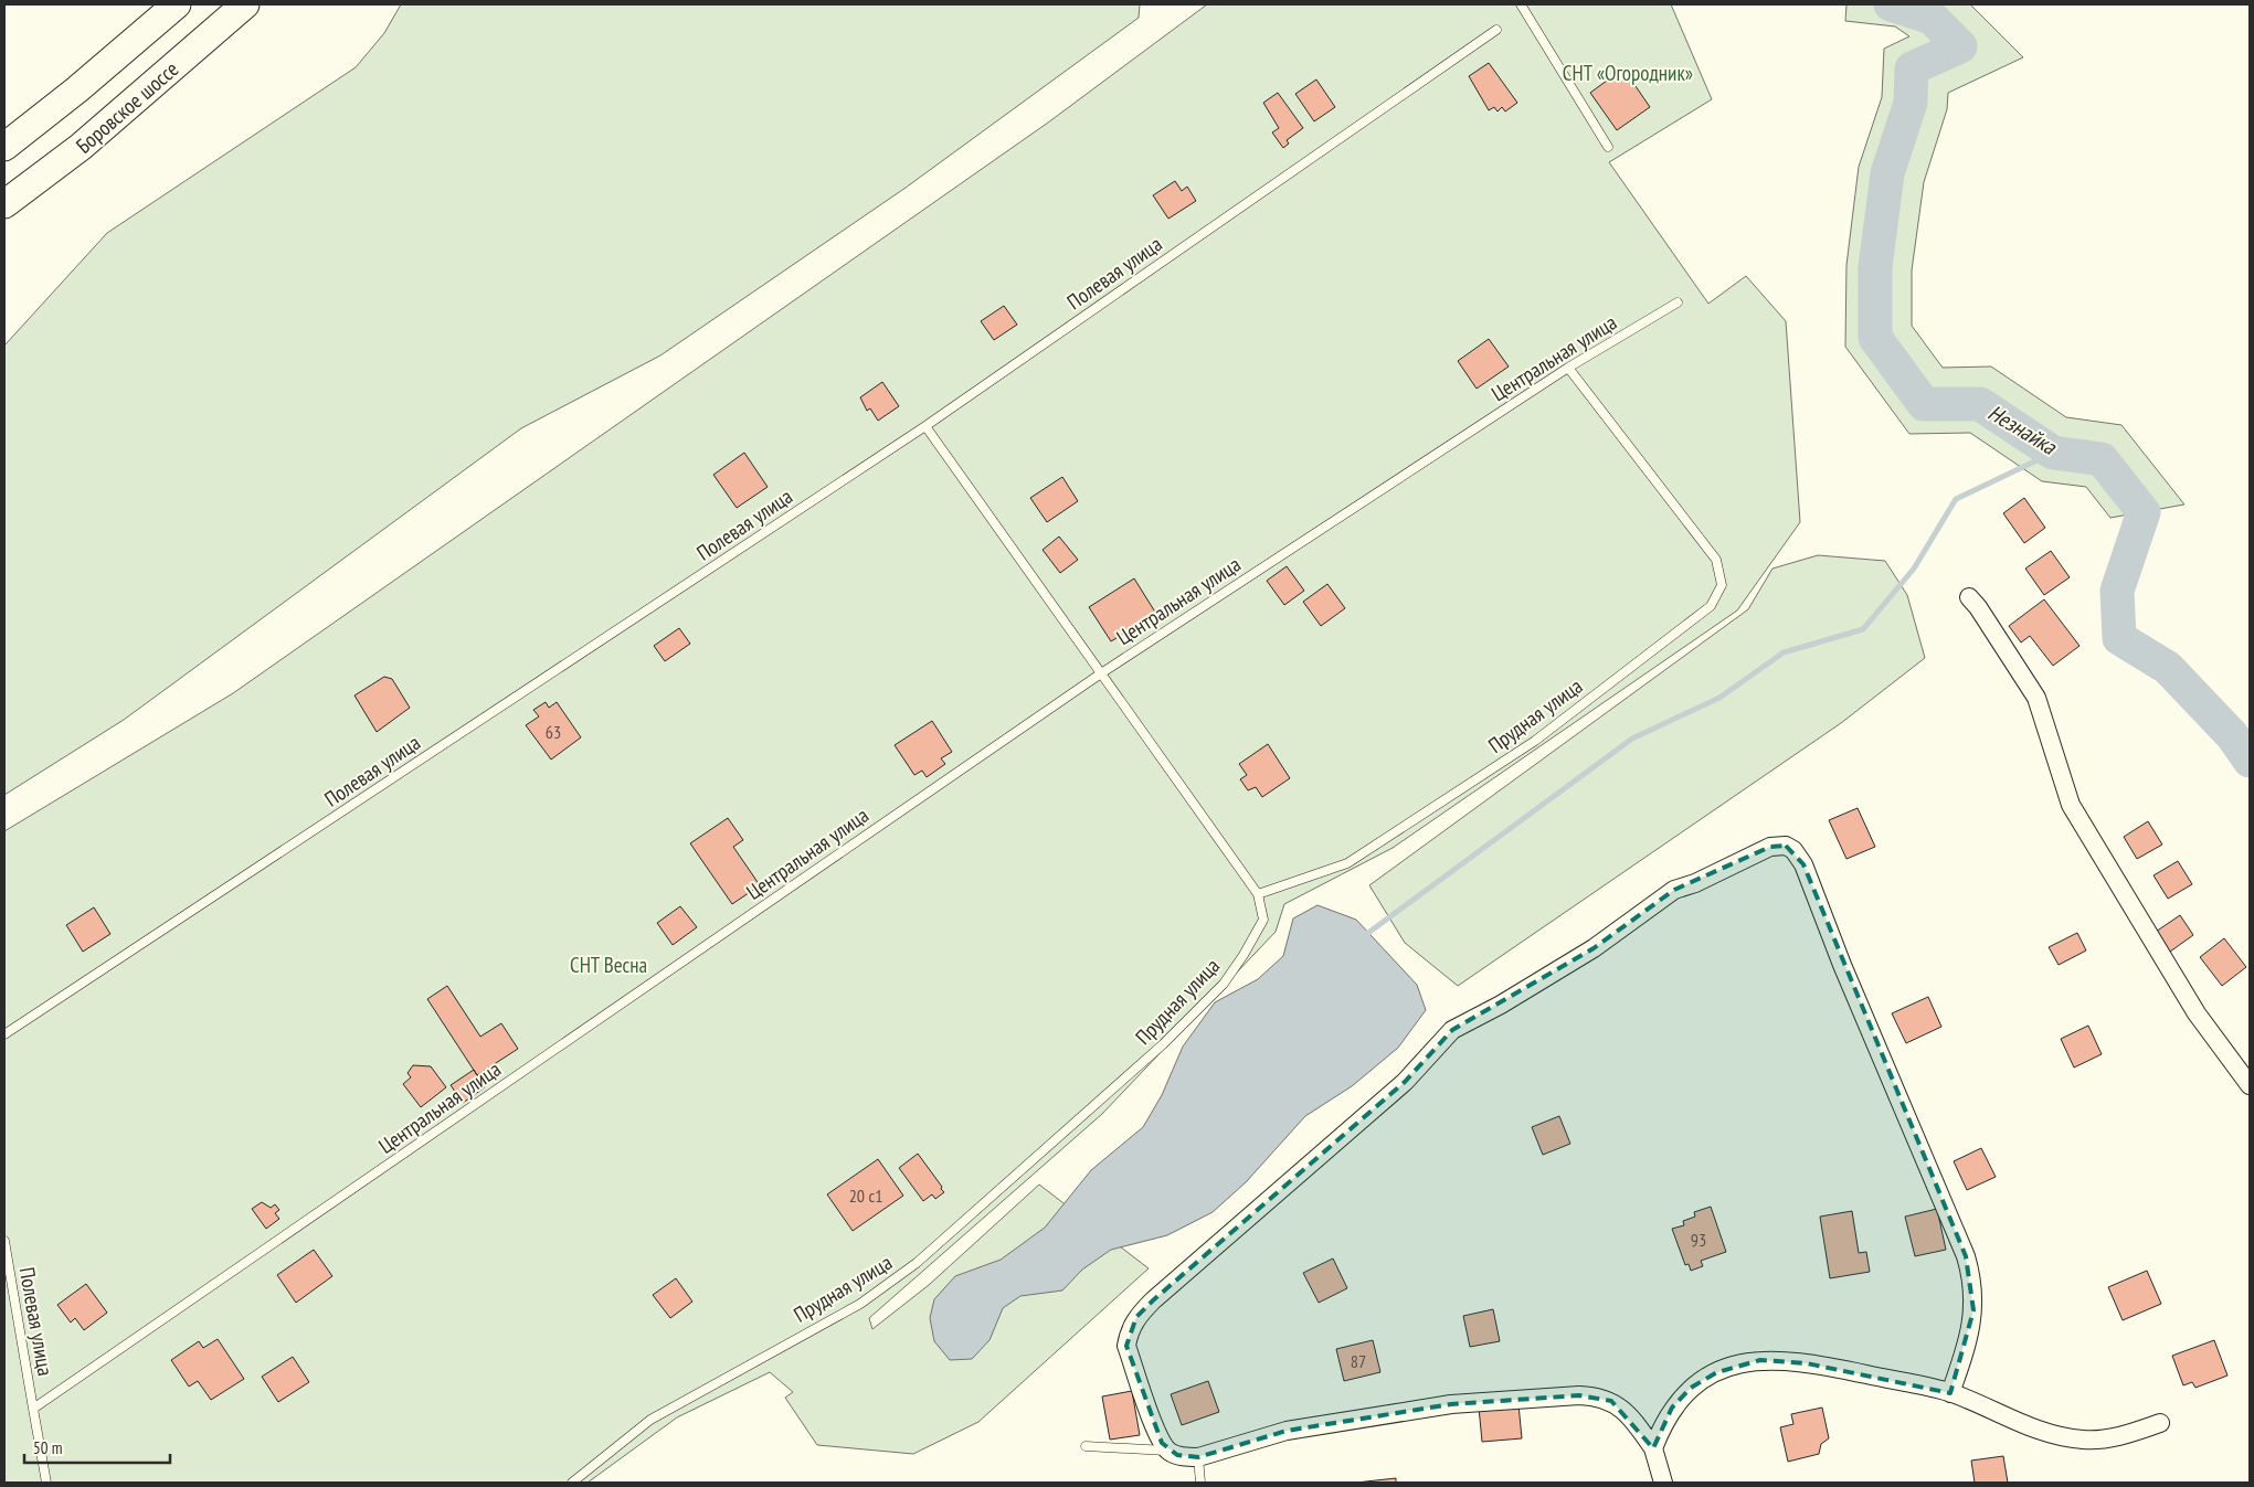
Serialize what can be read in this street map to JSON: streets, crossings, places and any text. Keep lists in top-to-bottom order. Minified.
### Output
{"streets":{"main road":["Боровское шоссе"],"lane":["Полевая улица","Центральная улица","Прудная улица"]},"crossings":[["Полевая улица","Центральная улица"],["Центральная улица","Прудная улица"]],"water":["Незнайка"],"parks":["СНТ «Огородник»","СНТ Весна"],"house_numbers":["63","20 с1","93","87"],"scale_bar":"50 m"}
